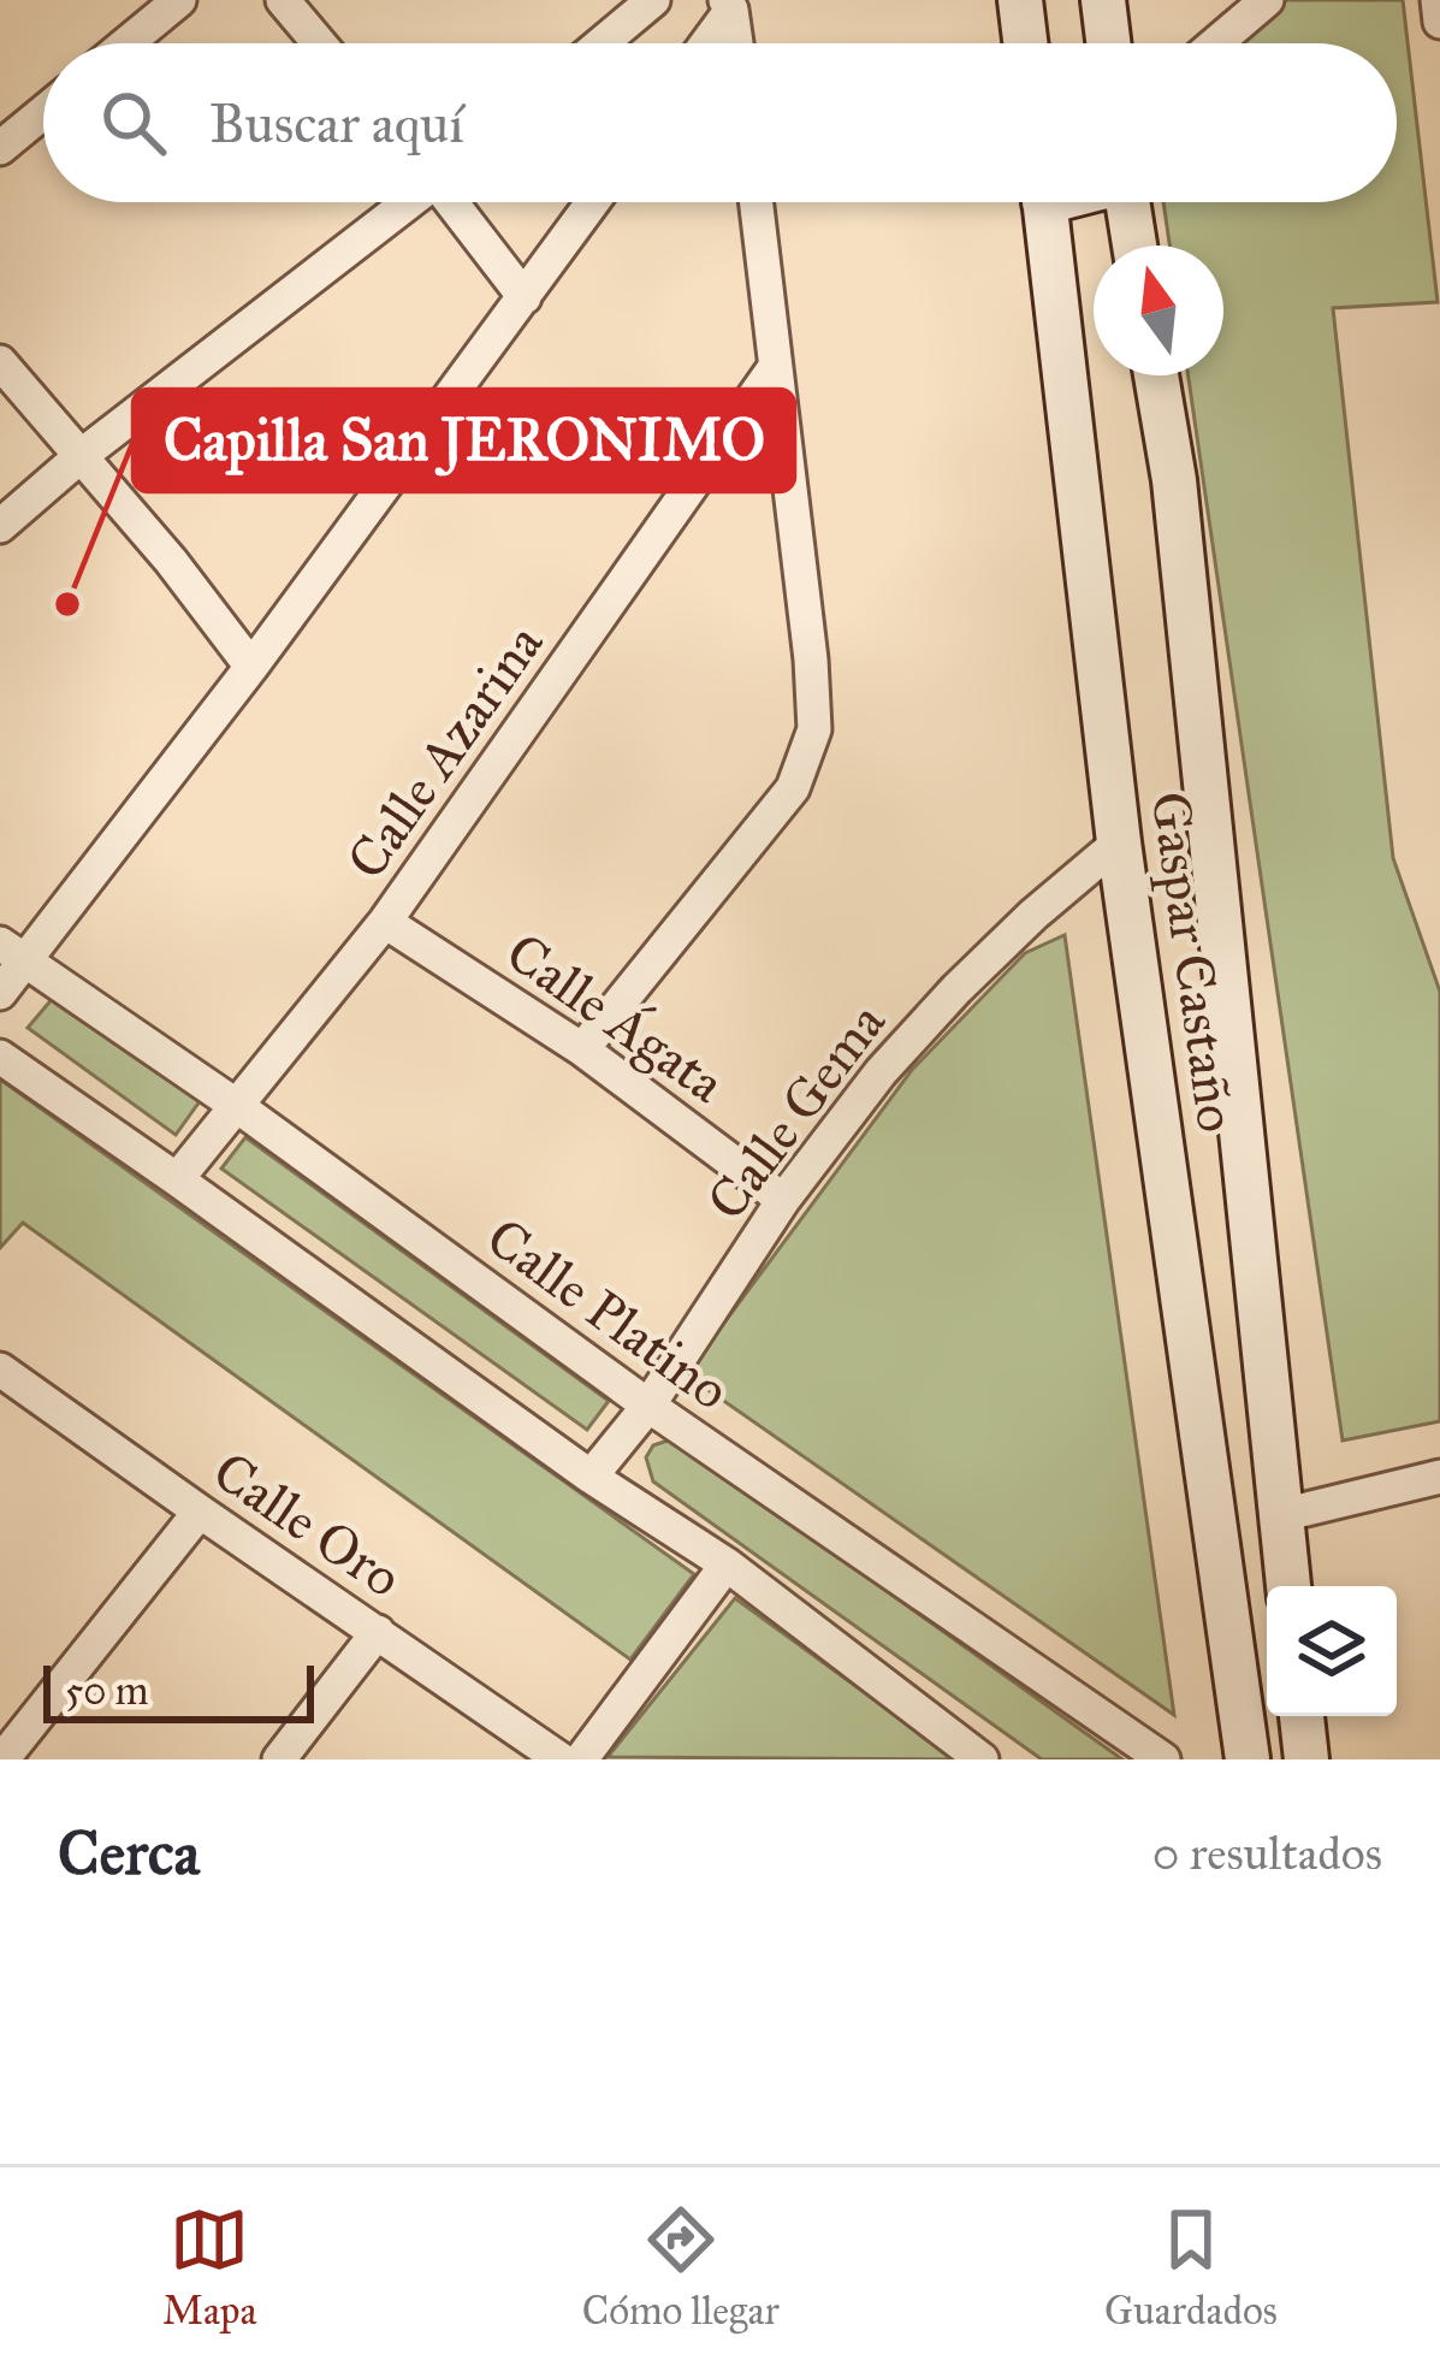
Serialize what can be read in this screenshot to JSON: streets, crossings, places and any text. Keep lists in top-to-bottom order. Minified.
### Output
{"streets":{"main road":["Gaspar Castaño"],"street":["Calle Azarina","Calle Ágata","Calle Gema","Calle Platino","Calle Oro"]},"crossings":[["Calle Azarina","Calle Ágata"],["Calle Azarina","Calle Platino"],["Gaspar Castaño","Calle Gema"],["Calle Ágata","Calle Gema"],["Calle Gema","Calle Platino"]],"places":["Capilla San JERONIMO"],"scale_bar":"50 m","north":"top","page":{"search":"Buscar aquí","scale":"50 m","heading":["Cerca","0 resultados"],"nav":["Mapa","Cómo llegar","Guardados"]}}
